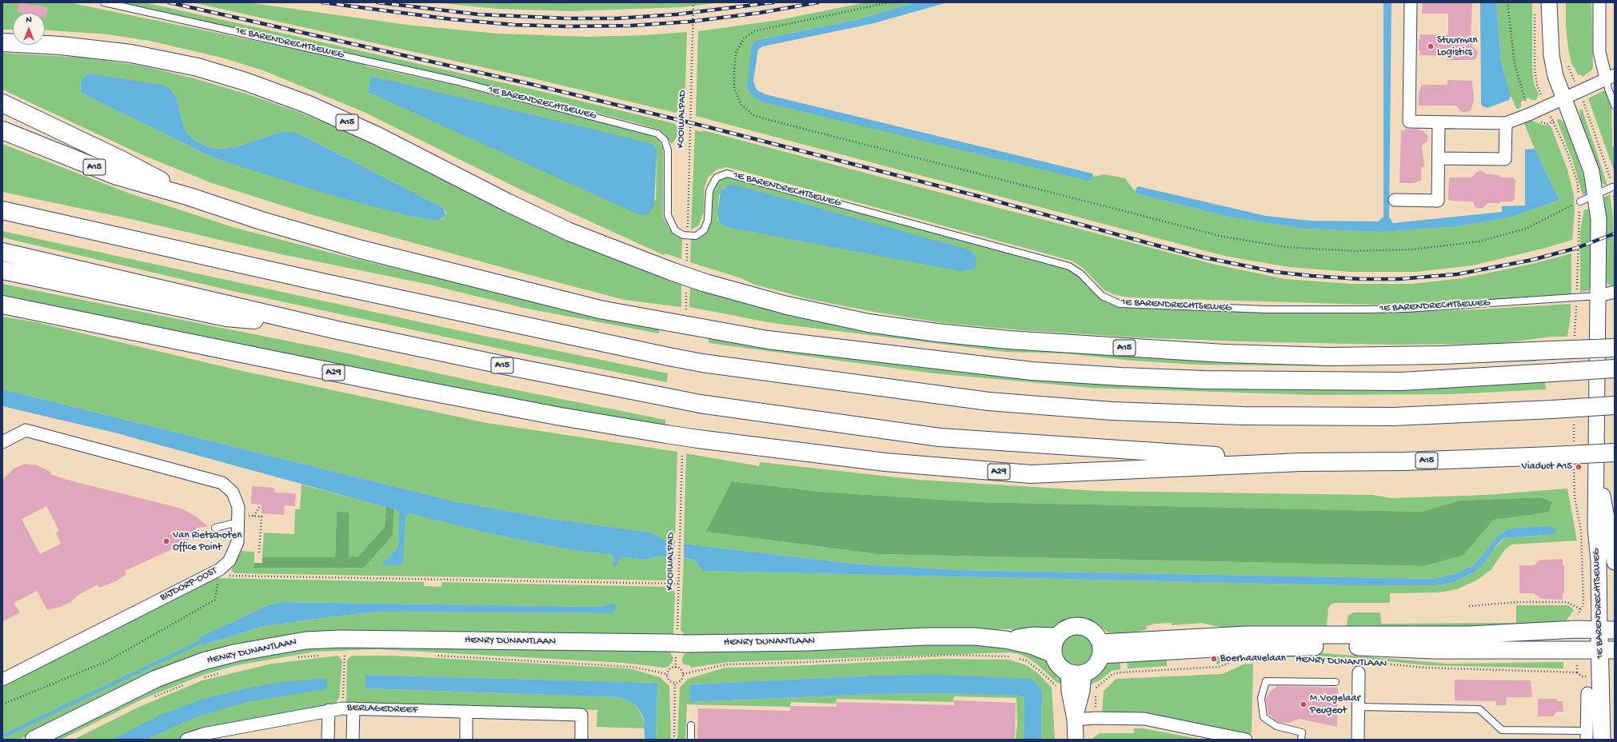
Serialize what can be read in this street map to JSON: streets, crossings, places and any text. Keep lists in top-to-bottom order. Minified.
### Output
{"streets":{"highway":["A15","A29"],"main road":["1E BARENDRECHTSEWEG","HENRY DUNANTLAAN"],"street":["BIJDORP-OOST","BERLAGEDREEF"],"path":["KOOIWALPAD"]},"crossings":[["1E BARENDRECHTSEWEG","KOOIWALPAD"],["1E BARENDRECHTSEWEG","HENRY DUNANTLAAN"],["KOOIWALPAD","HENRY DUNANTLAAN"],["A15","A29"]],"places":["Stuurman Logistics","Viaduct A15","Van Rietschoten Office Point","Boerhaavelaan","M.Vogelaar Peugeot"],"north":"top"}
